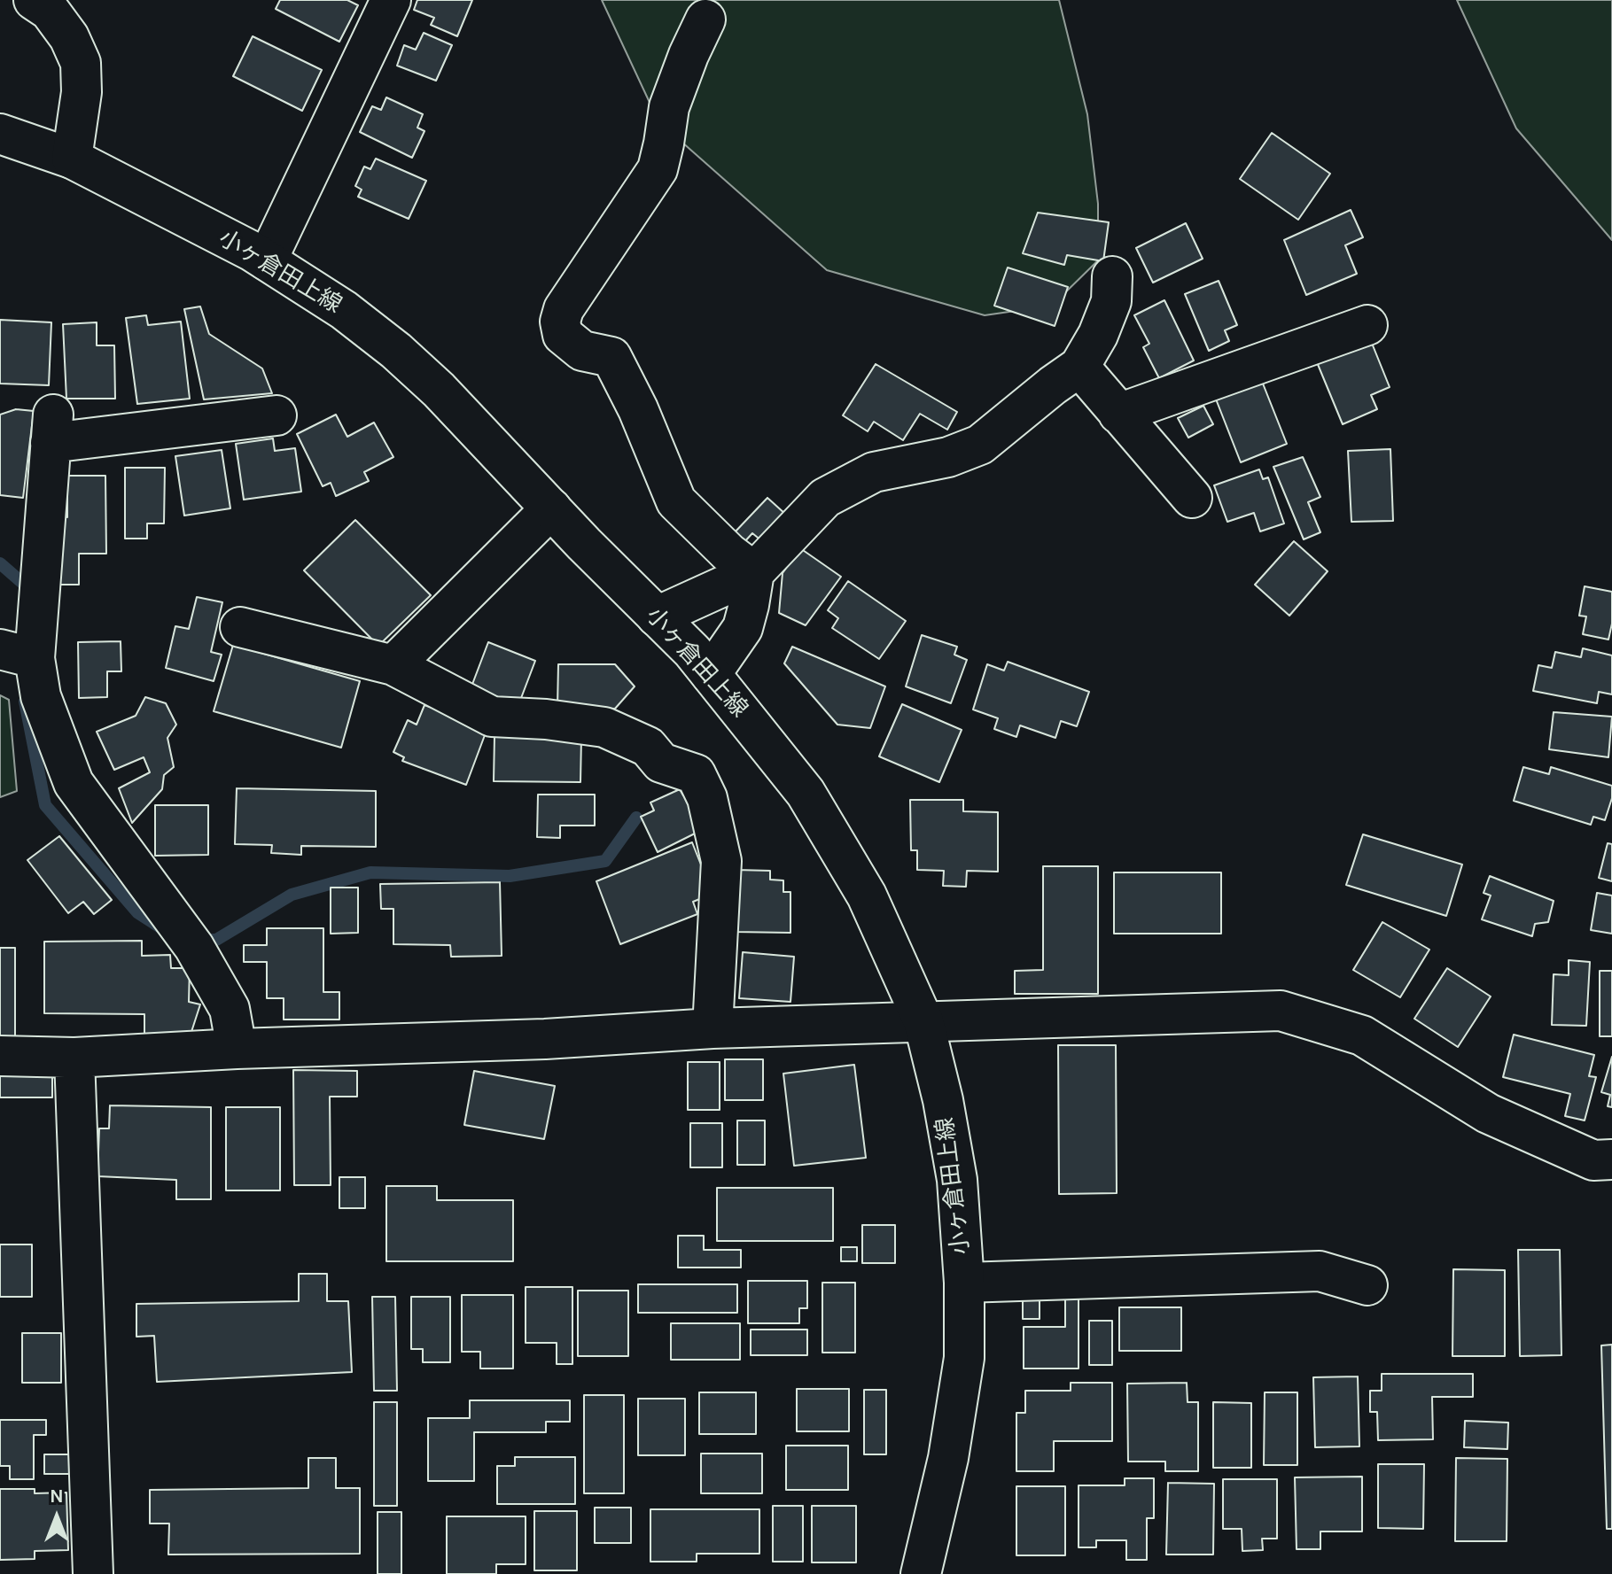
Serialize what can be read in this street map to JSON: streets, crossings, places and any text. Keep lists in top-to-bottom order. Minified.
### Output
{"streets":{"street":["小ヶ倉田上線"]},"north":"top"}
